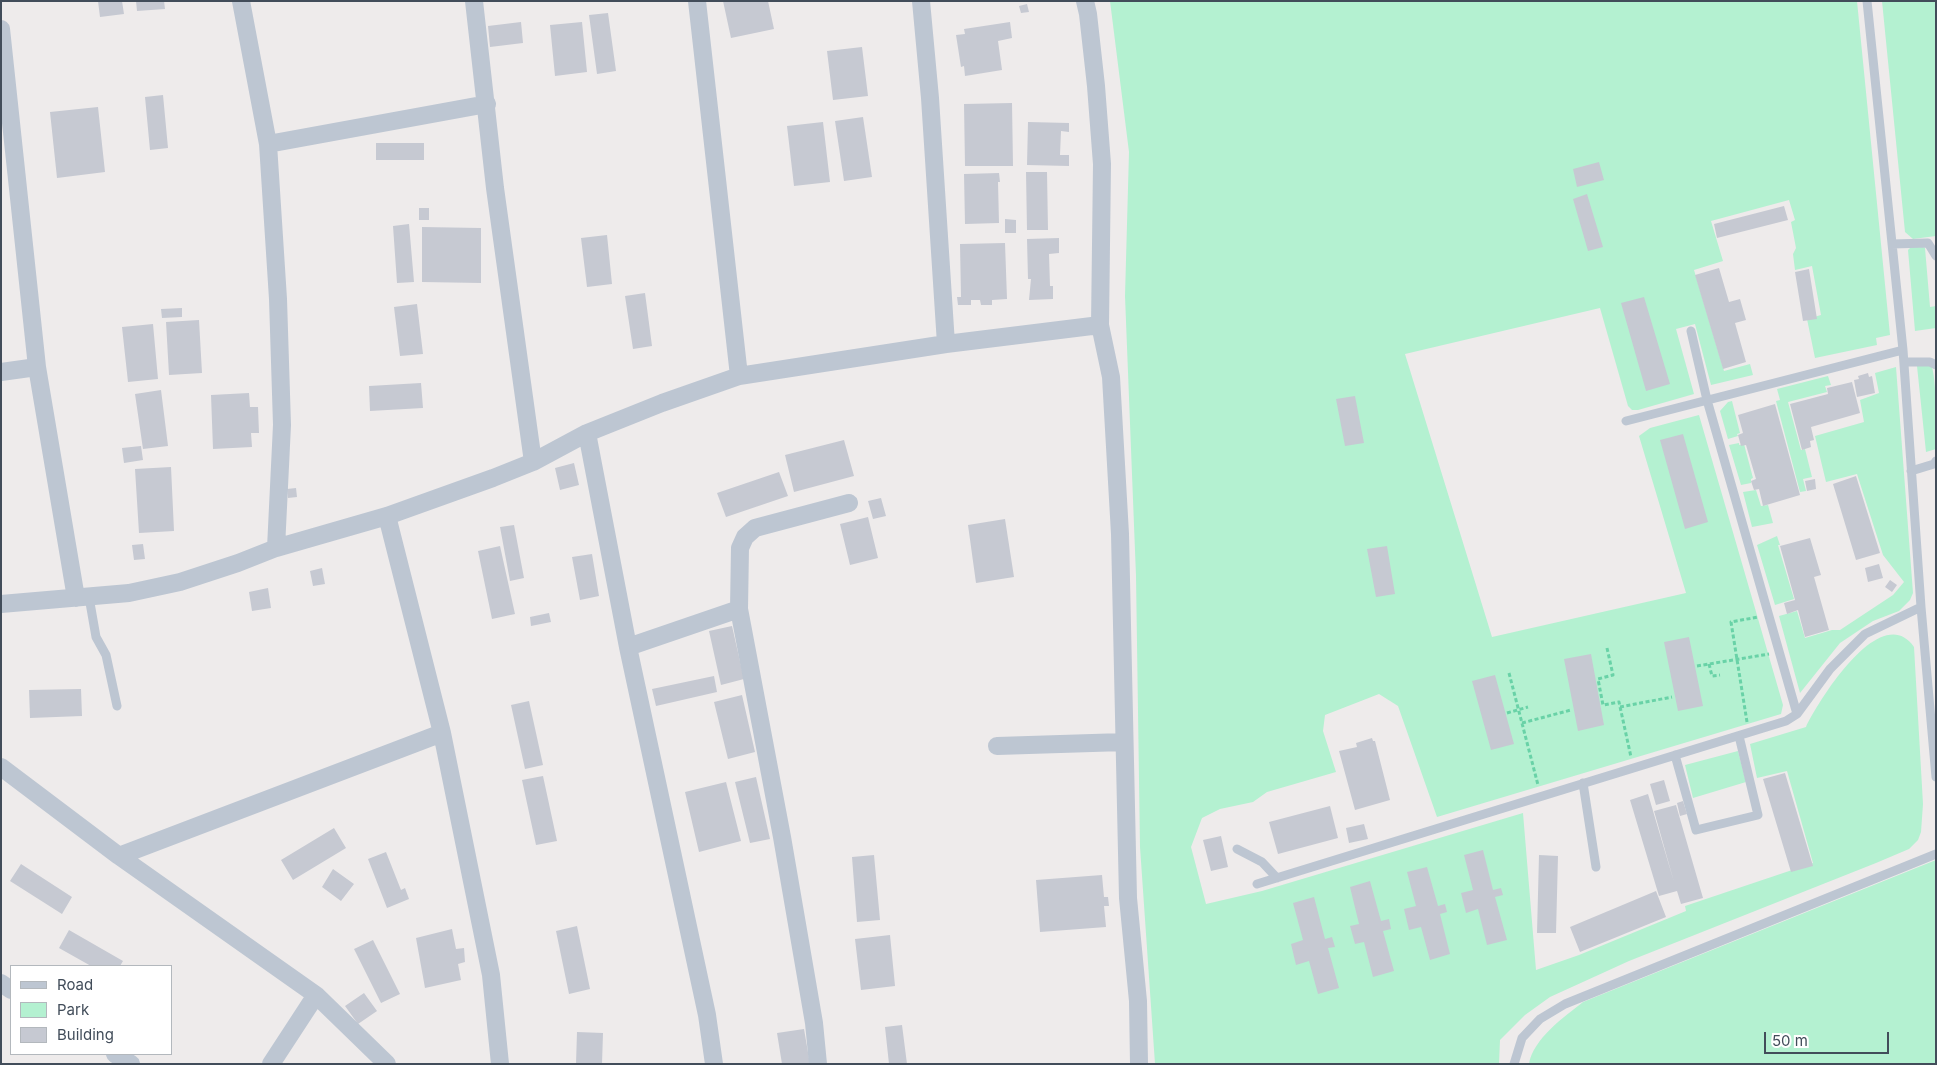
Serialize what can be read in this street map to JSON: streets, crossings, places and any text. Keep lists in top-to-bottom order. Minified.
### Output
{"legend":["Road","Park","Building"],"scale_bar":"50 m"}
